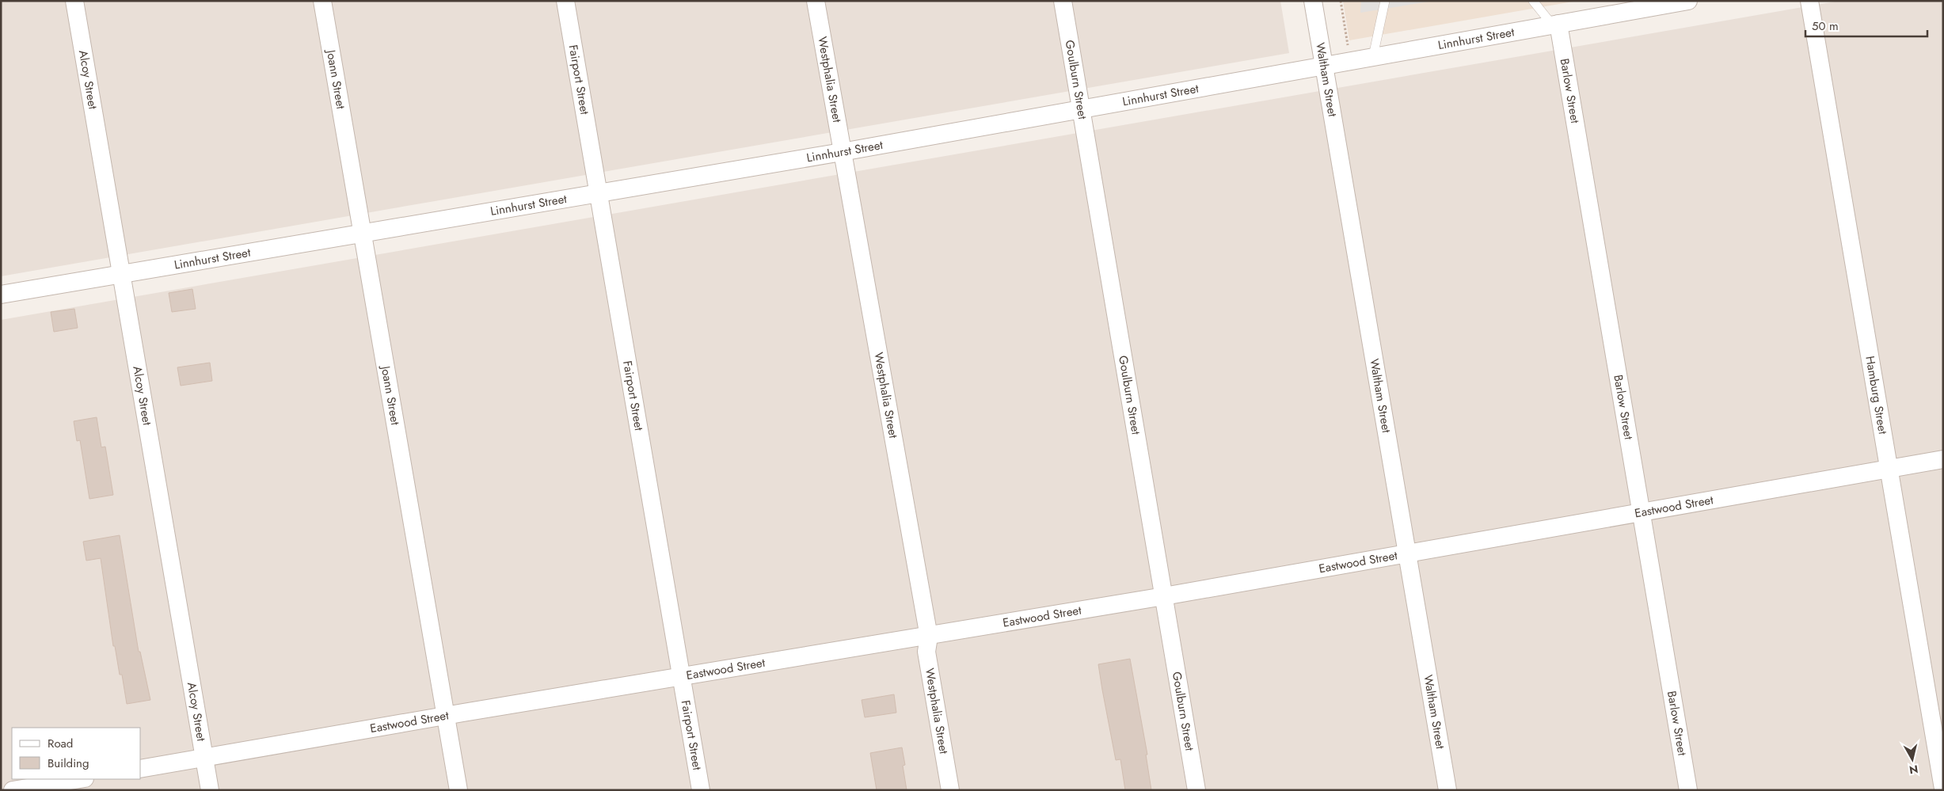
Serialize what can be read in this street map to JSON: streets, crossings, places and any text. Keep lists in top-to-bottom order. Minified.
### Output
{"streets":{"street":["Linnhurst Street","Alcoy Street","Joann Street","Fairport Street","Goulburn Street","Waltham Street","Westphalia Street","Barlow Street","Hamburg Street","Eastwood Street"]},"crossings":[["Linnhurst Street","Alcoy Street"],["Linnhurst Street","Joann Street"],["Linnhurst Street","Fairport Street"],["Linnhurst Street","Goulburn Street"],["Linnhurst Street","Waltham Street"],["Linnhurst Street","Westphalia Street"],["Linnhurst Street","Barlow Street"],["Alcoy Street","Eastwood Street"],["Joann Street","Eastwood Street"],["Fairport Street","Eastwood Street"],["Goulburn Street","Eastwood Street"],["Waltham Street","Eastwood Street"],["Westphalia Street","Eastwood Street"],["Barlow Street","Eastwood Street"],["Hamburg Street","Eastwood Street"]],"legend":["Road","Building"],"scale_bar":"50 m","north":"bottom"}
